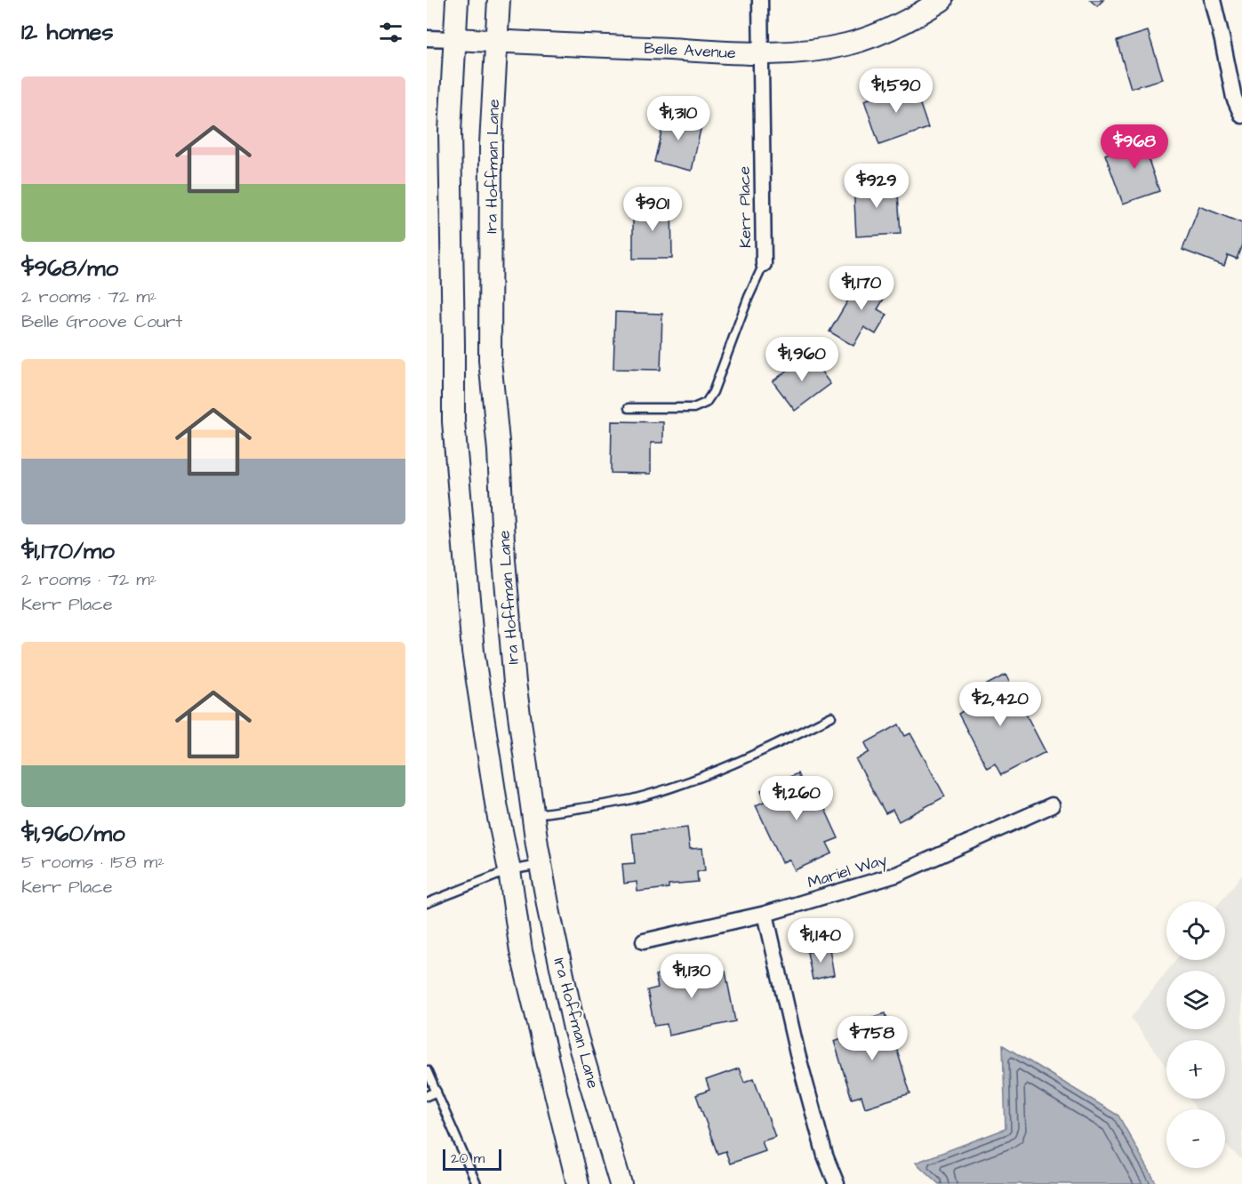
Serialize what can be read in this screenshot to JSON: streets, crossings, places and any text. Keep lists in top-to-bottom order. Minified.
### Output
{"streets":{"main road":["Belle Avenue","Ira Hoffman Lane"],"street":["Kerr Place","Mariel Way"]},"crossings":[["Belle Avenue","Ira Hoffman Lane"],["Belle Avenue","Kerr Place"]],"scale_bar":"20 m","page":{"heading":"12 homes","list":[{"name":"$968/mo","note":"2 rooms · 72 m² · Belle Groove Court"},{"name":"$1,170/mo","note":"2 rooms · 72 m² · Kerr Place"},{"name":"$1,960/mo","note":"5 rooms · 158 m² · Kerr Place"}],"price":["$1,590","$1,310","$968","$929","$901","$1,170","$1,960","$2,420","$1,260","$1,140","$1,130","$758"],"map_buttons":["+","−"],"scale":"20 m"}}
